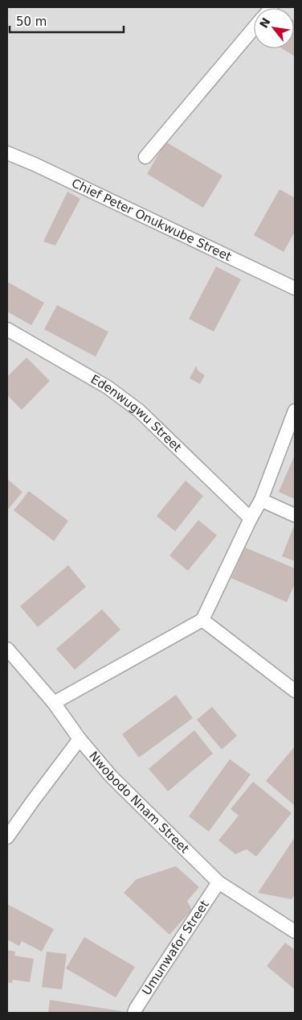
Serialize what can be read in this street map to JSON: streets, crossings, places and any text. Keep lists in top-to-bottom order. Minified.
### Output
{"streets":{"street":["Chief Peter Onukwube Street","Edenwugwu Street","Nwobodo Nnam Street","Umunwafor Street"]},"crossings":[["Nwobodo Nnam Street","Umunwafor Street"]],"scale_bar":"50 m","north":"top left"}
